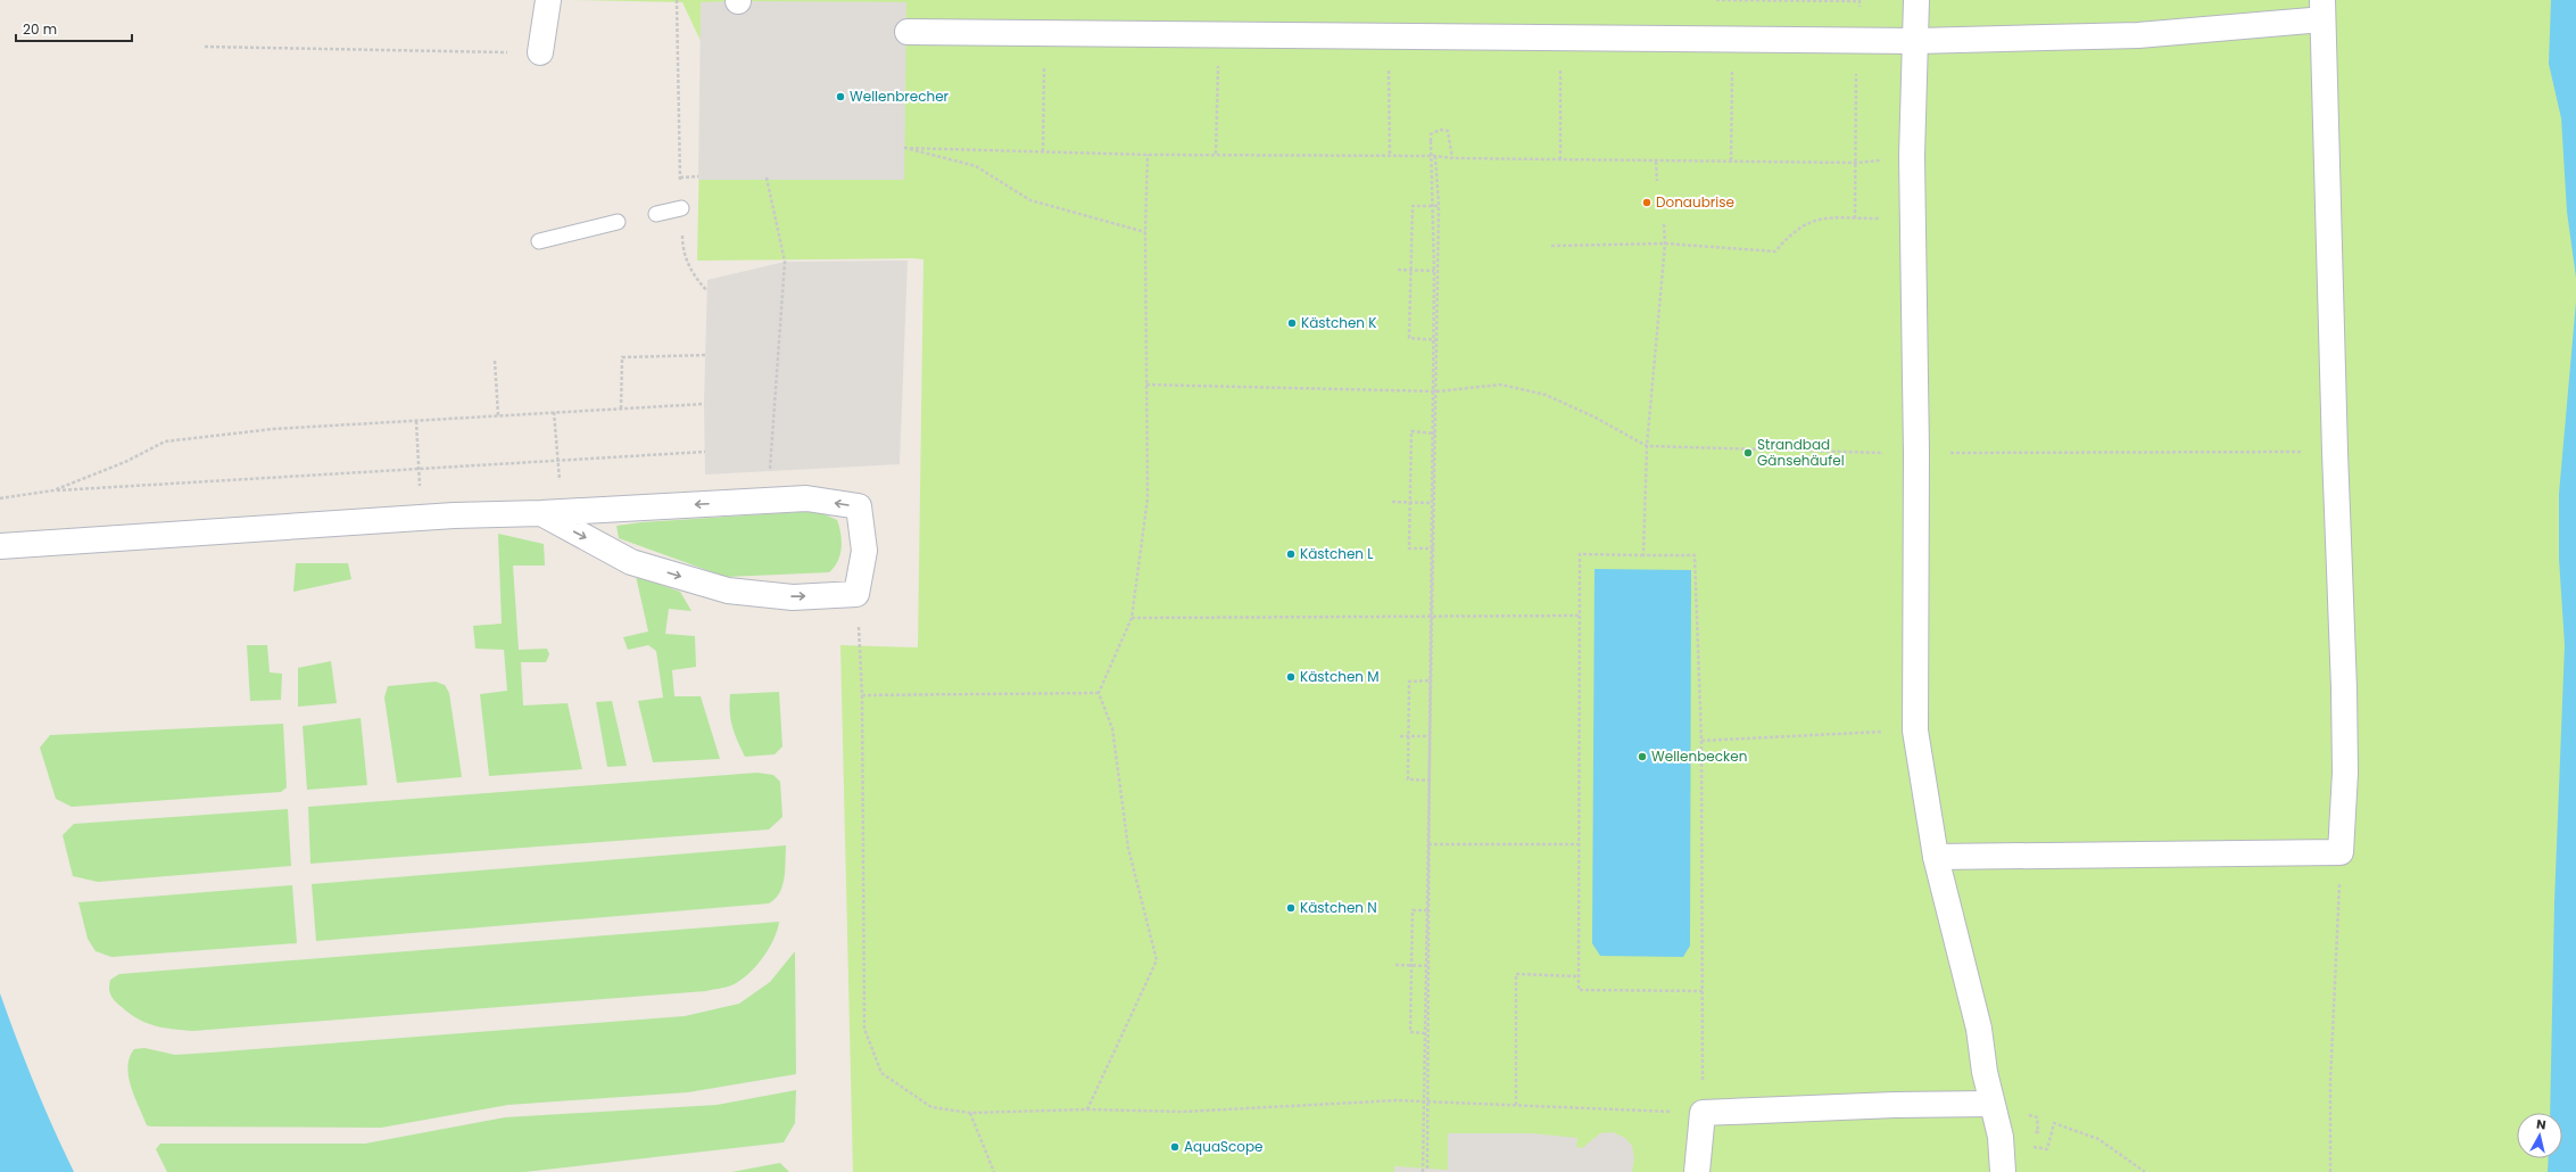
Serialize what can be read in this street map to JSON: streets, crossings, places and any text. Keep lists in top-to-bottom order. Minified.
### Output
{"places":["Wellenbrecher","Donaubrise","Kästchen K","Strandbad Gänsehäufel","Kästchen L","Kästchen M","Wellenbecken","Kästchen N","AquaScope"],"scale_bar":"20 m","north":"top"}
